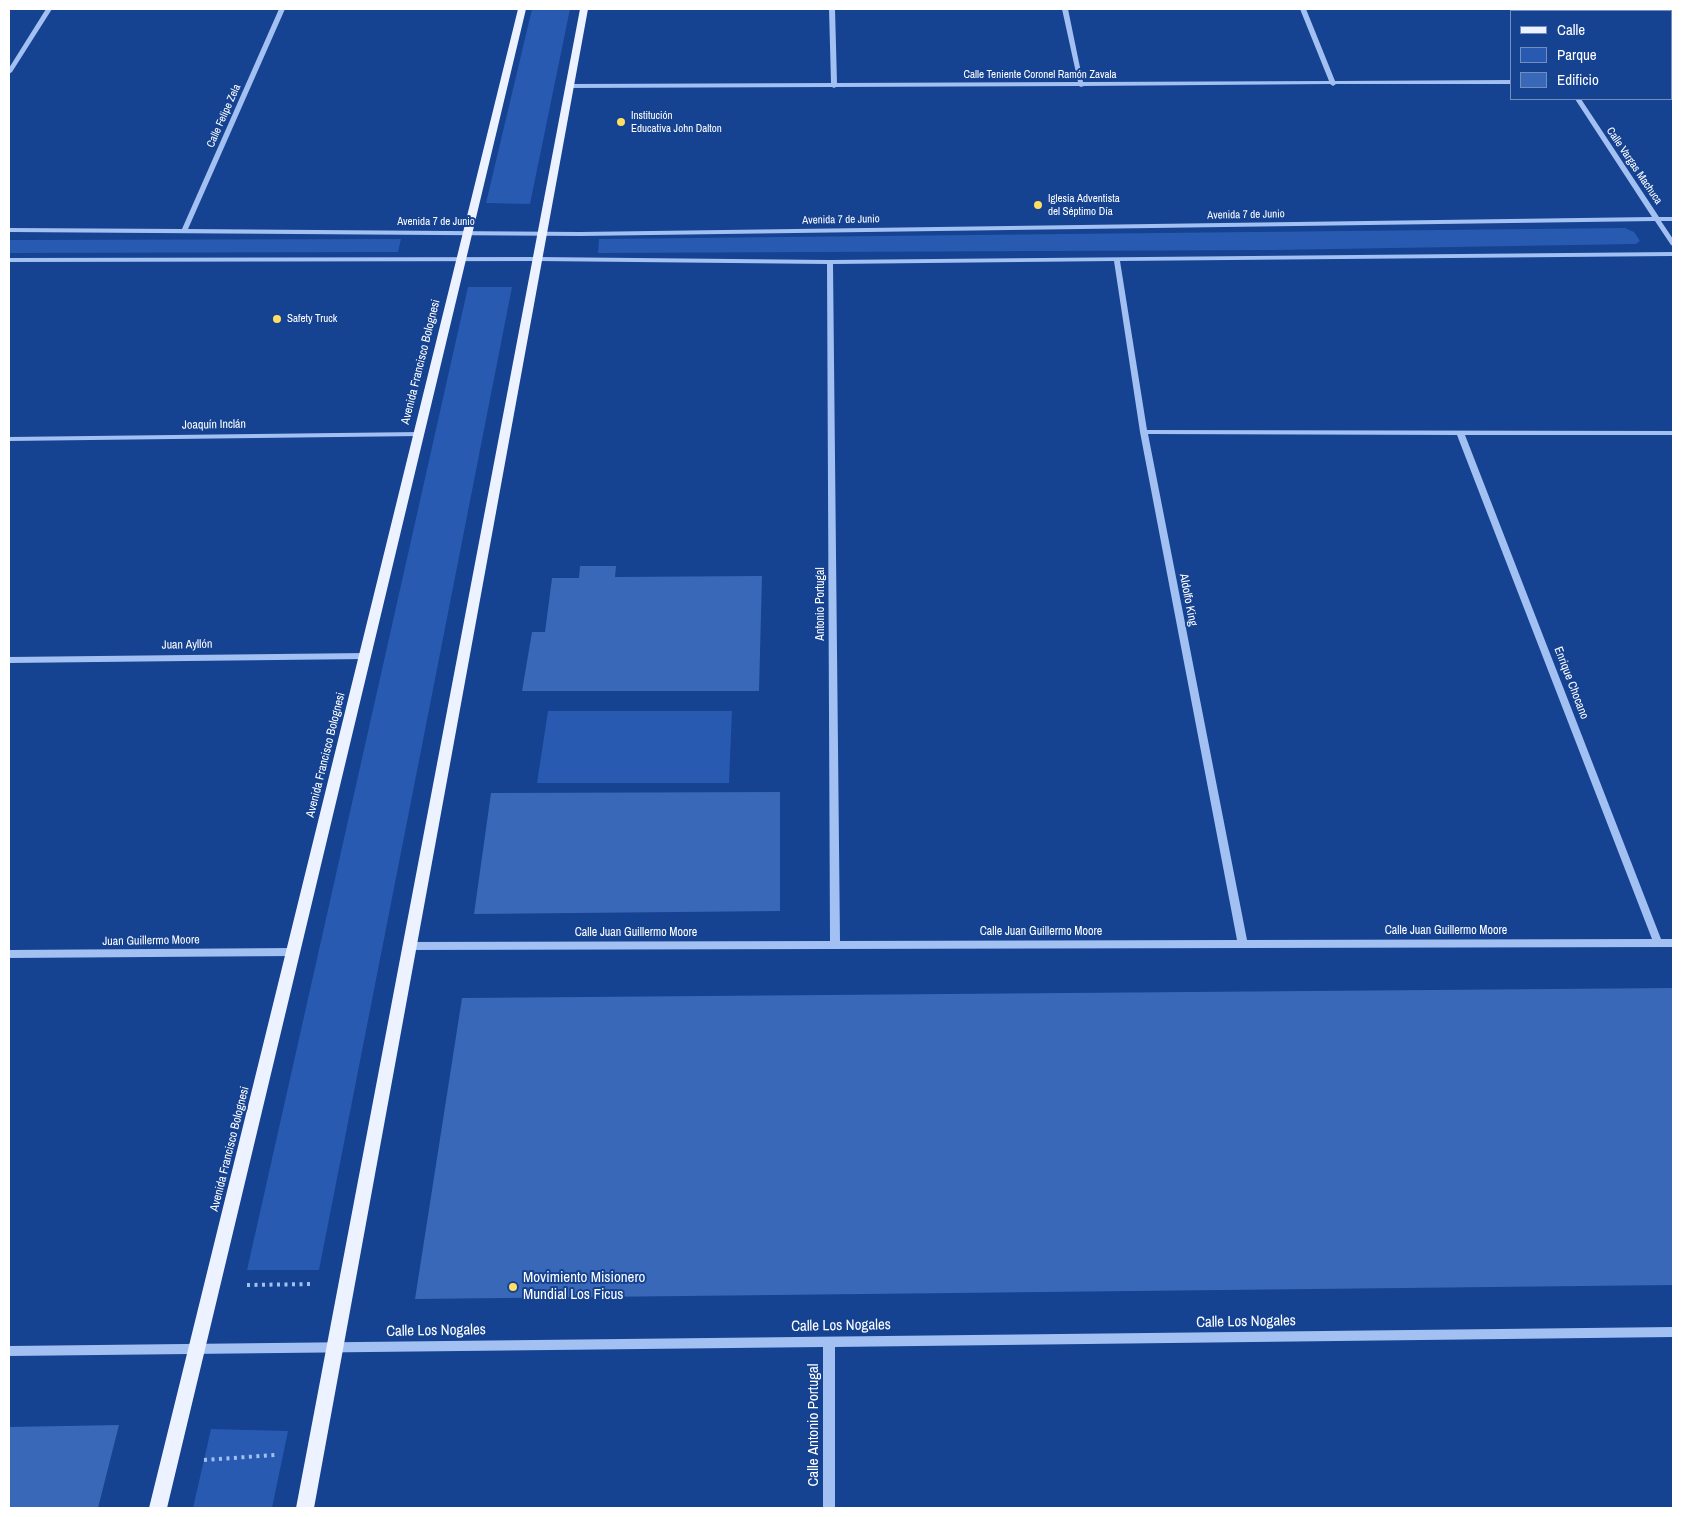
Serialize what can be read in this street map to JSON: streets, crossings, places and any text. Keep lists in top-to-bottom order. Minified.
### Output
{"streets":{"main road":["Avenida Francisco Bolognesi"],"street":["Calle Teniente Coronel Ramón Zavala","Calle Felipe Zela","Calle Vargas Machuca","Avenida 7 de Junio","Joaquín Inclán","Aldolfo King","Antonio Portugal","Juan Ayllón","Enrique Chocano","Calle Juan Guillermo Moore","Juan Guillermo Moore","Calle Los Nogales","Calle Antonio Portugal"]},"crossings":[["Calle Felipe Zela","Avenida 7 de Junio"],["Calle Vargas Machuca","Avenida 7 de Junio"],["Avenida 7 de Junio","Avenida Francisco Bolognesi"],["Avenida Francisco Bolognesi","Joaquín Inclán"],["Avenida Francisco Bolognesi","Juan Ayllón"],["Avenida Francisco Bolognesi","Juan Guillermo Moore"],["Avenida Francisco Bolognesi","Calle Los Nogales"],["Aldolfo King","Calle Juan Guillermo Moore"],["Antonio Portugal","Calle Juan Guillermo Moore"],["Enrique Chocano","Calle Juan Guillermo Moore"],["Calle Los Nogales","Calle Antonio Portugal"]],"places":["Institución Educativa John Dalton","Iglesia Adventista del Séptimo Día","Safety Truck","Movimiento Misionero Mundial Los Ficus"],"legend":["Calle","Parque","Edificio"]}
